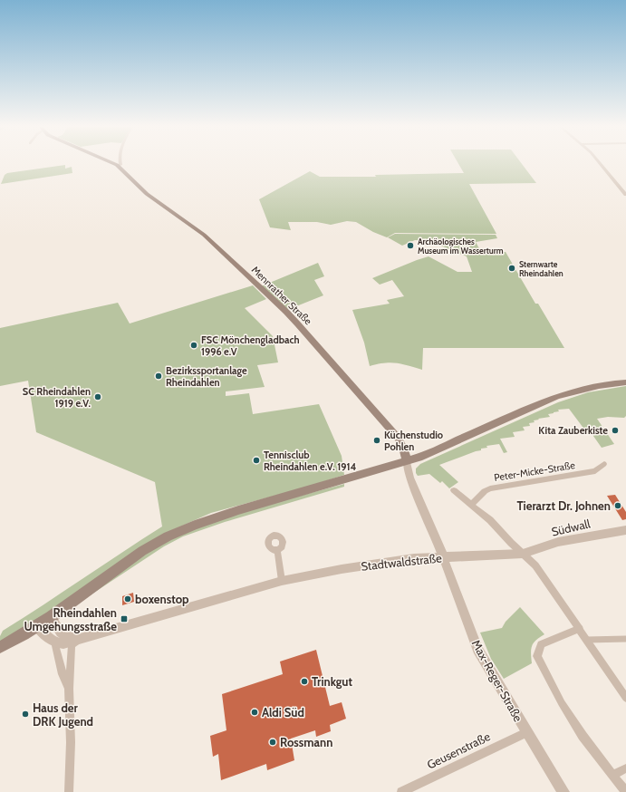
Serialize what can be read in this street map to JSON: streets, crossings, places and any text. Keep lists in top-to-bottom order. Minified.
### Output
{"streets":{"main road":["Mennrather Straße"],"street":["Peter-Micke-Straße","Südwall","Stadtwaldstraße","Max-Reger-Straße","Geusenstraße"]},"crossings":[["Mennrather Straße","Max-Reger-Straße"],["Südwall","Stadtwaldstraße"],["Stadtwaldstraße","Max-Reger-Straße"],["Max-Reger-Straße","Geusenstraße"]],"places":{"other":["Archäologisches Museum im Wasserturm","Sternwarte Rheindahlen","FSC Mönchengladbach 1996 e.V","Bezirkssportanlage Rheindahlen","SC Rheindahlen 1919 e.V.","Kita Zauberkiste","Küchenstudio Pohlen","Tennisclub Rheindahlen e.V. 1914","Tierarzt Dr. Johnen","boxenstop","Trinkgut","Aldi Süd","Haus der DRK Jugend","Rossmann"],"transit":["Rheindahlen Umgehungsstraße"]}}
